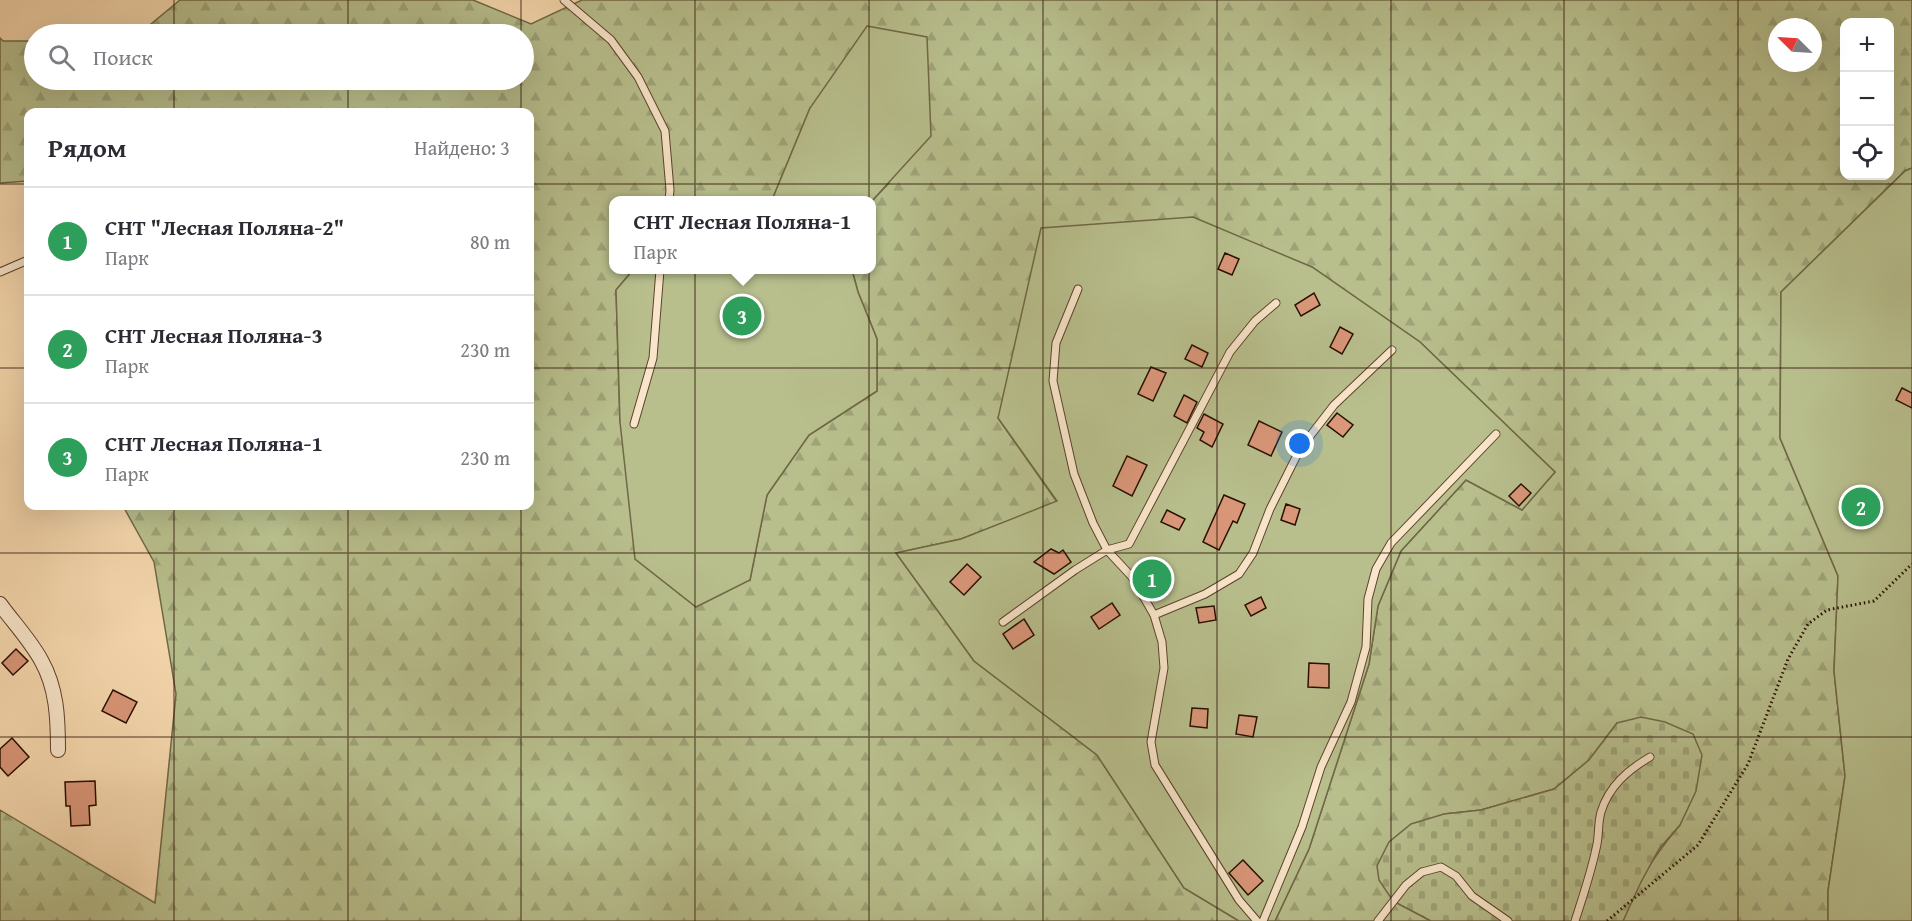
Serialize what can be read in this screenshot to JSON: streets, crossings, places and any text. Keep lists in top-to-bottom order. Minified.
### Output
{"north":"top left","page":{"map_buttons":["+","−"],"search":"Поиск","heading":["Рядом","Найдено: 3"],"list":[{"mark":"1","name":"СНТ \"Лесная Поляна-2\"","note":"Парк","value":"80 m"},{"mark":"2","name":"СНТ Лесная Поляна-3","note":"Парк","value":"230 m"},{"mark":"3","name":"СНТ Лесная Поляна-1","note":"Парк","value":"230 m"}],"popup":["СНТ Лесная Поляна-1","Парк"],"pins":["3","2","1"]}}
